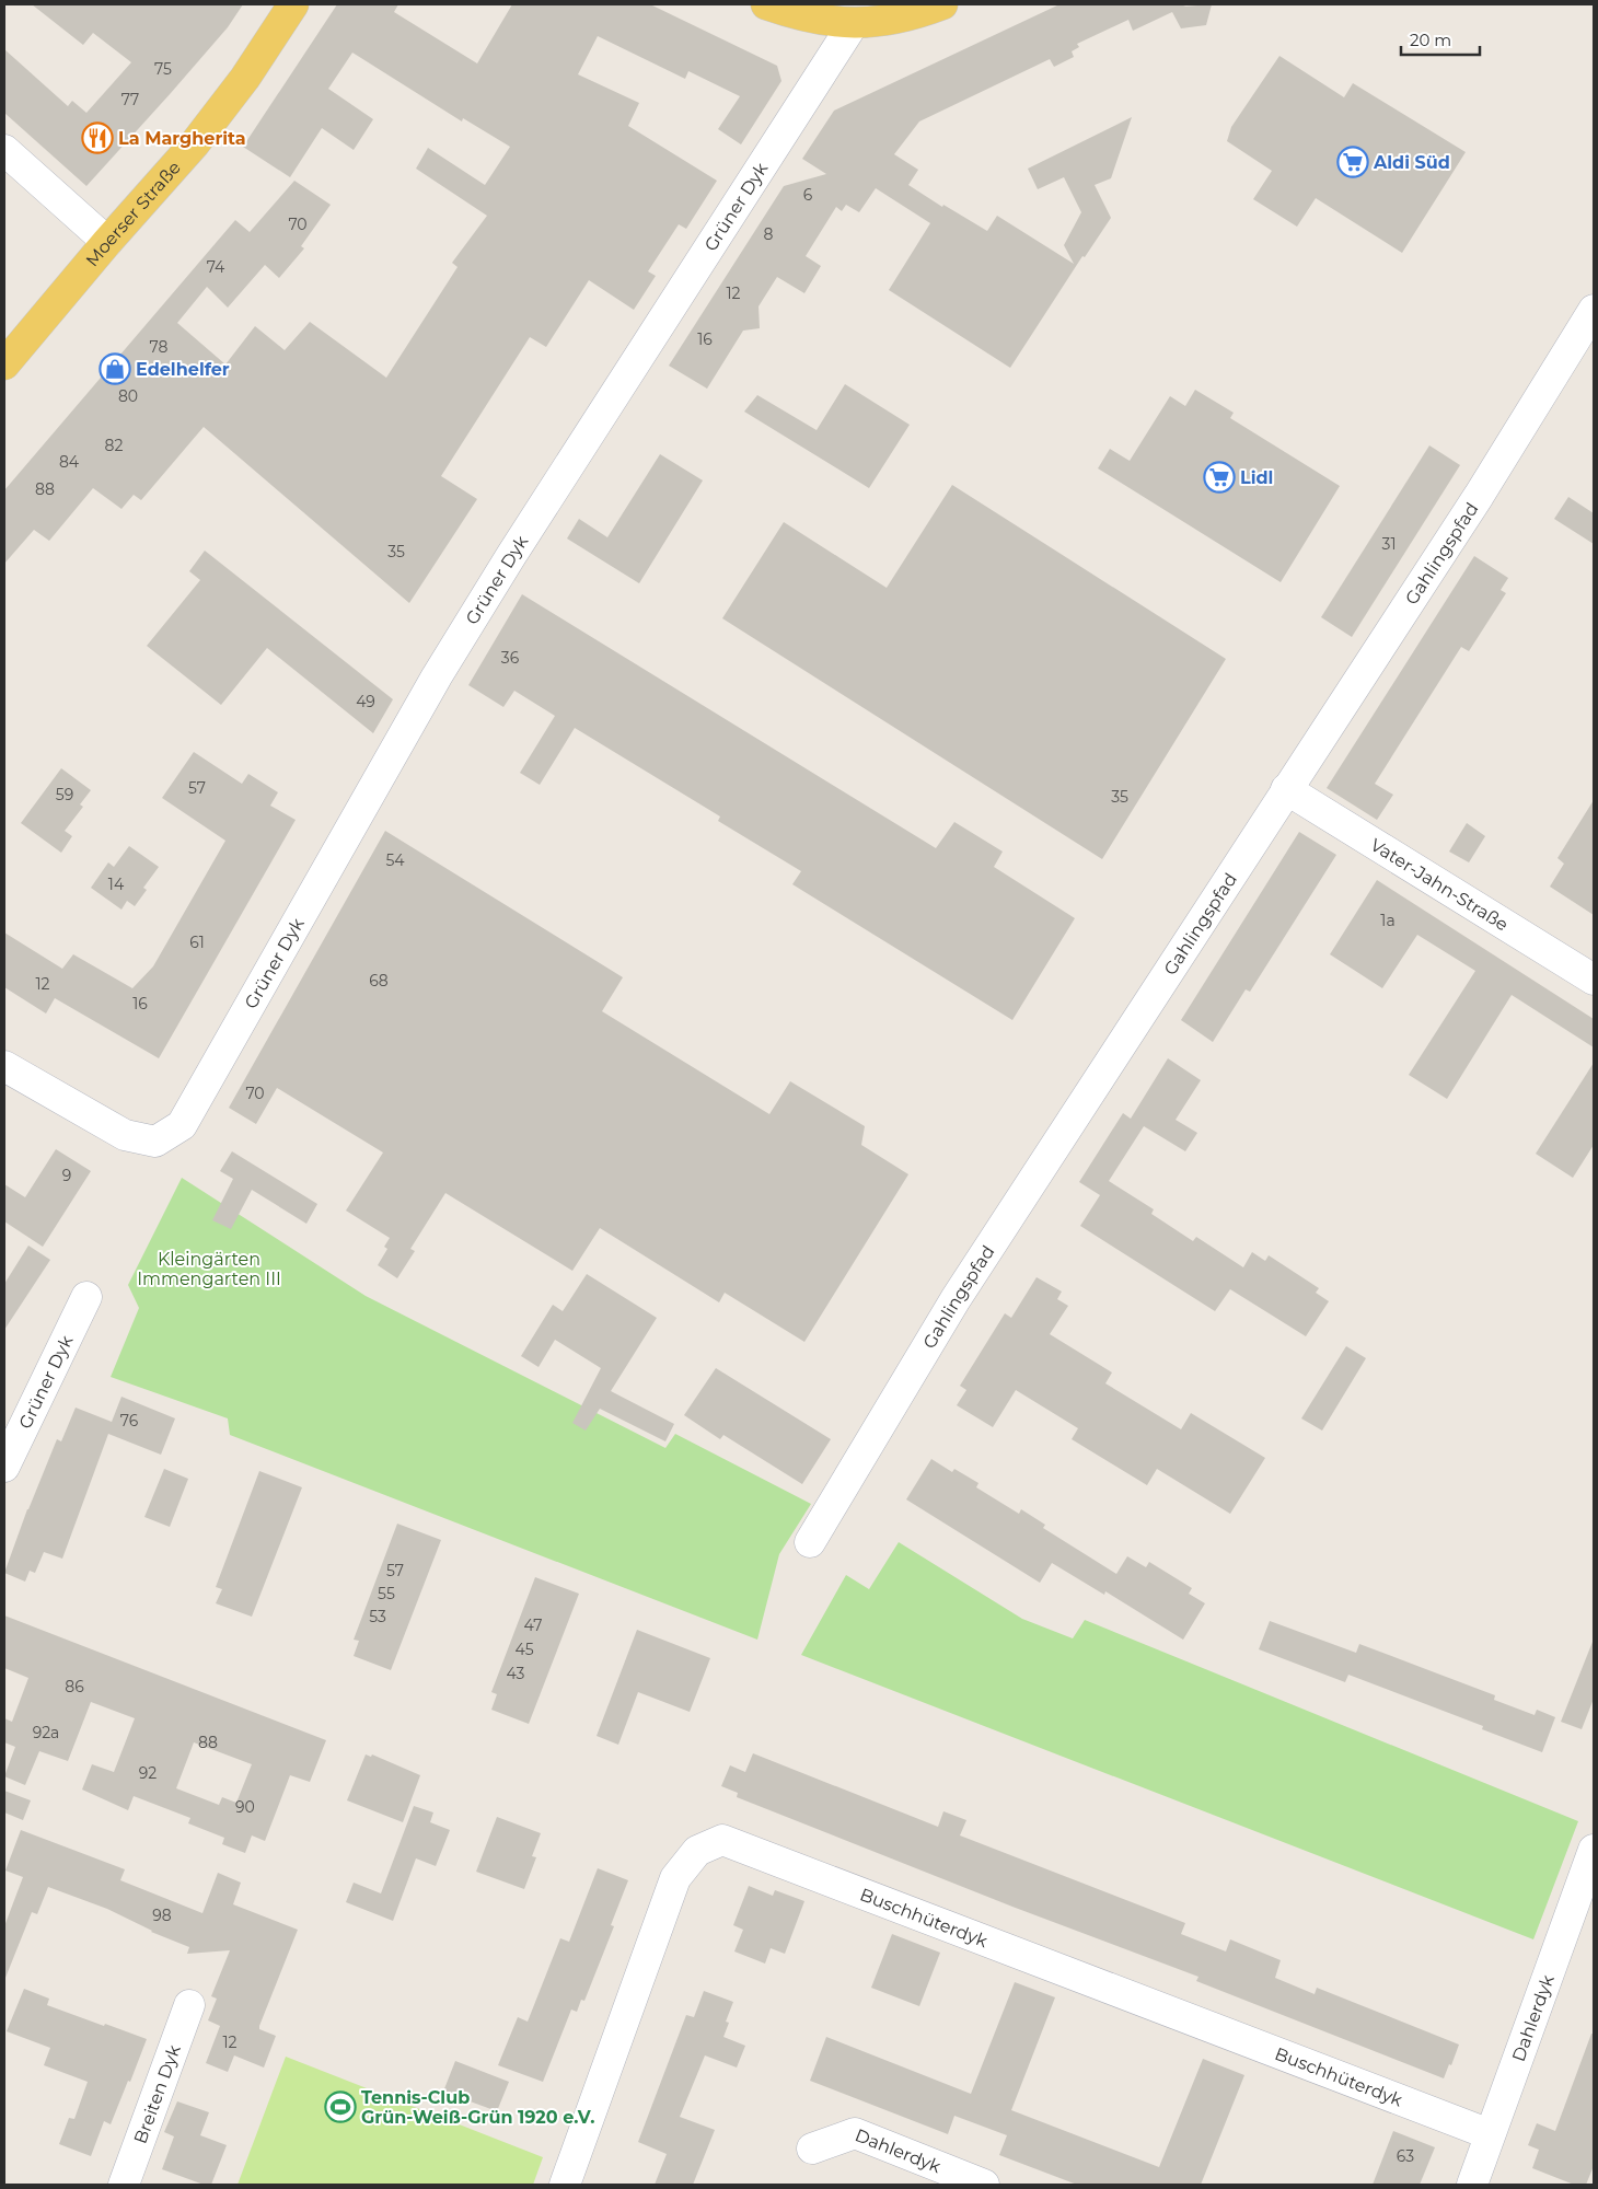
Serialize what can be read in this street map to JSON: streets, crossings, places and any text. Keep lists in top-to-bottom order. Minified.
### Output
{"streets":{"main road":["Moerser Straße"],"street":["Grüner Dyk","Gahlingspfad","Vater-Jahn-Straße","Buschhüterdyk","Dahlerdyk","Breiten Dyk"]},"crossings":[["Gahlingspfad","Vater-Jahn-Straße"],["Buschhüterdyk","Dahlerdyk"]],"parks":["Kleingärten Immengarten III"],"places":{"restaurant":["La Margherita"],"supermarket":["Aldi Süd","Lidl"],"shop":["Edelhelfer"],"sports":["Tennis-Club Grün-Weiß-Grün 1920 e.V."]},"house_numbers":["75","77","6","70","8","74","12","16","78","80","82","84","88","31","35","36","49","57","59","35","54","14","1a","61","68","12","16","70","9","76","57","55","53","47","45","43","86","92a","88","92","90","98","12","63"],"scale_bar":"20 m"}
